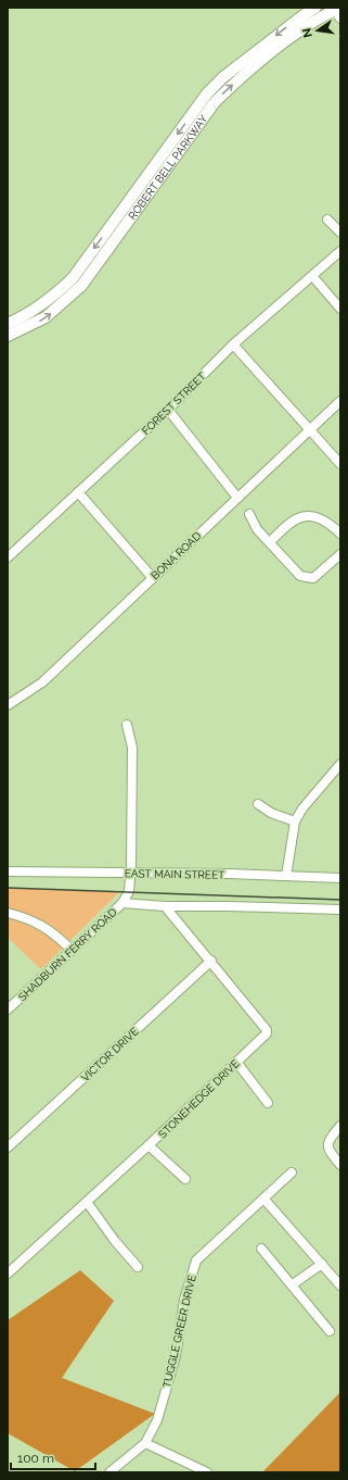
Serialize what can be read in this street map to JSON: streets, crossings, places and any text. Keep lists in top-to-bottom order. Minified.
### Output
{"streets":{"main road":["ROBERT BELL PARKWAY"],"street":["FOREST STREET","BONA ROAD","EAST MAIN STREET","SHADBURN FERRY ROAD","VICTOR DRIVE","STONEHEDGE DRIVE","TUGGLE GREER DRIVE"]},"crossings":[["EAST MAIN STREET","SHADBURN FERRY ROAD"],["VICTOR DRIVE","STONEHEDGE DRIVE"]],"scale_bar":"100 m","north":"left"}
